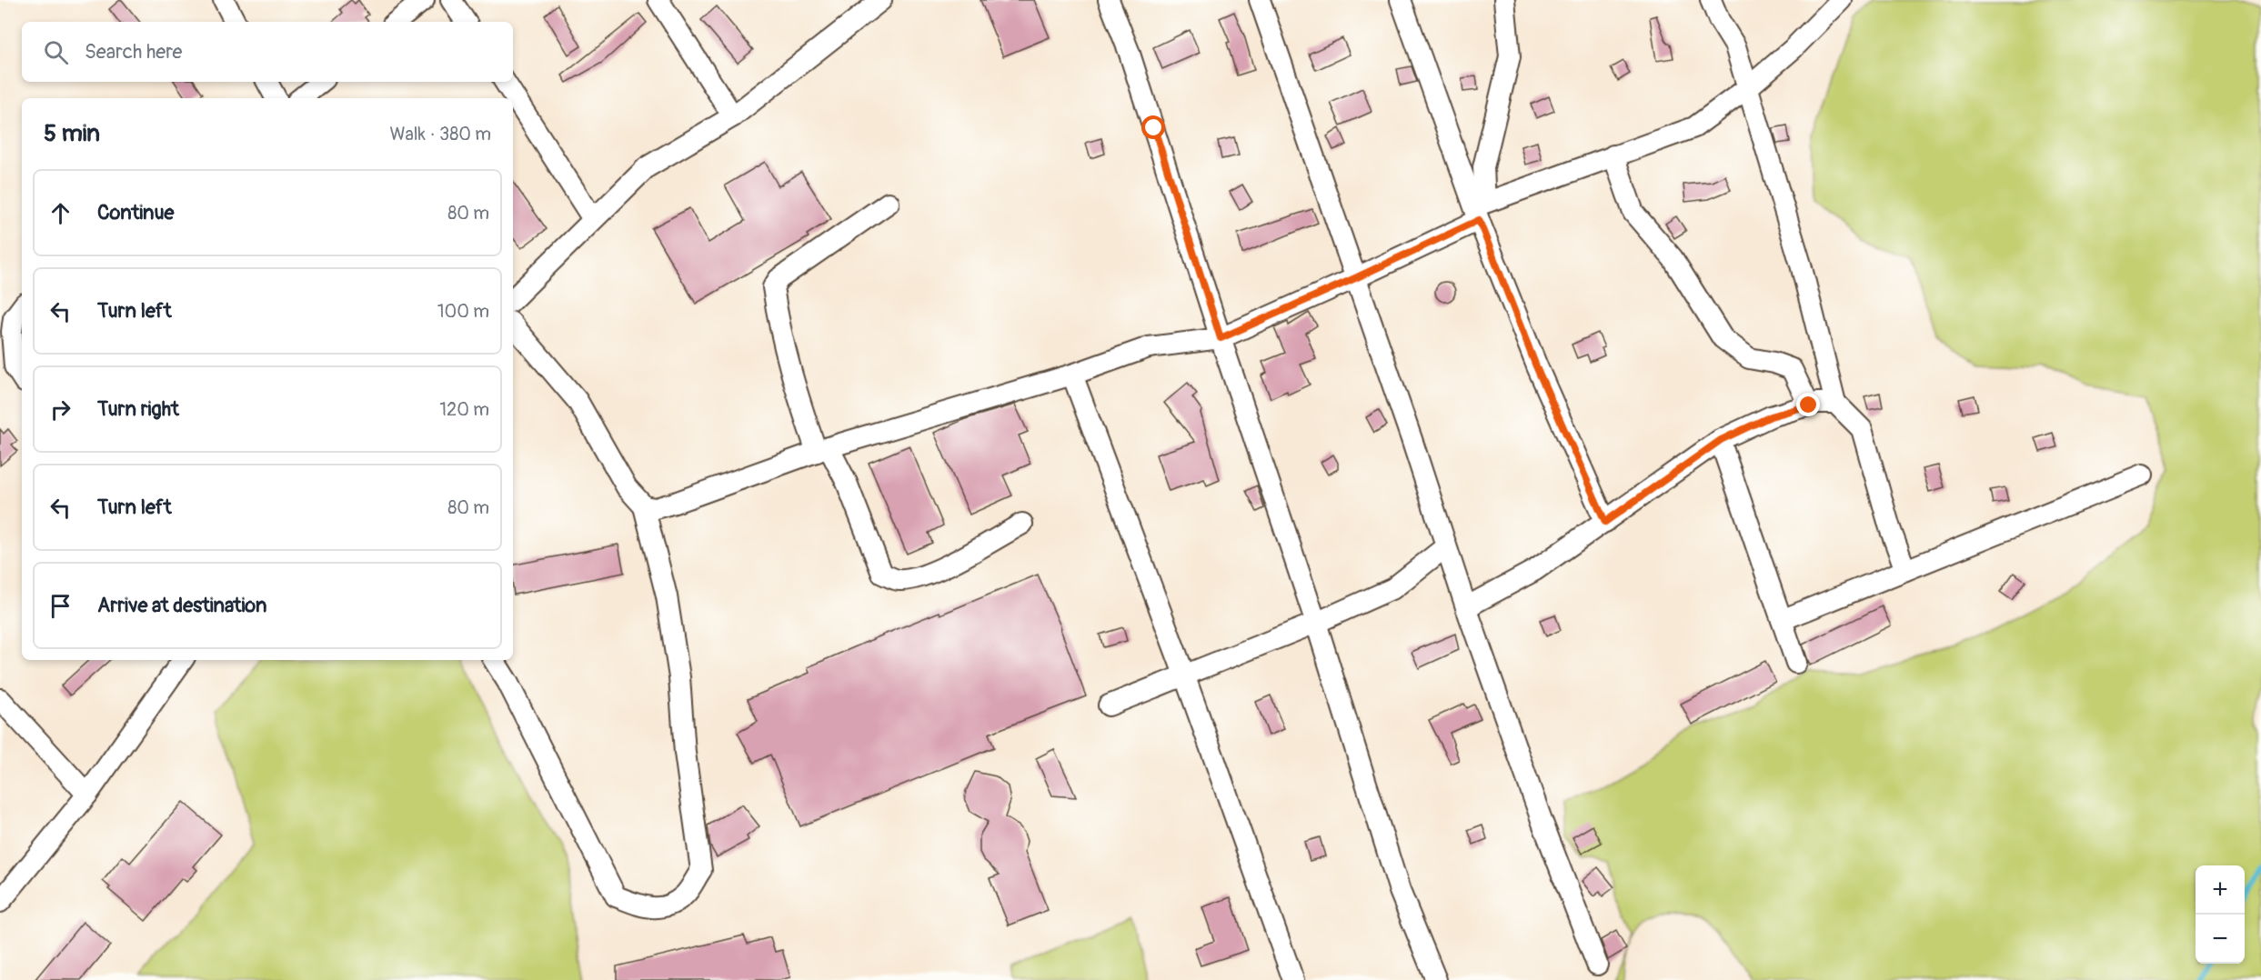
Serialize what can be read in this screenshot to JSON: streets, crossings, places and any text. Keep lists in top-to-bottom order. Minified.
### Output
{"page":{"search":"Search here","heading":["5 min","Walk · 380 m"],"list":[["Continue","80 m"],["Turn left","100 m"],["Turn right","120 m"],["Turn left","80 m"],"Arrive at destination"],"map_buttons":["+","−"]}}
